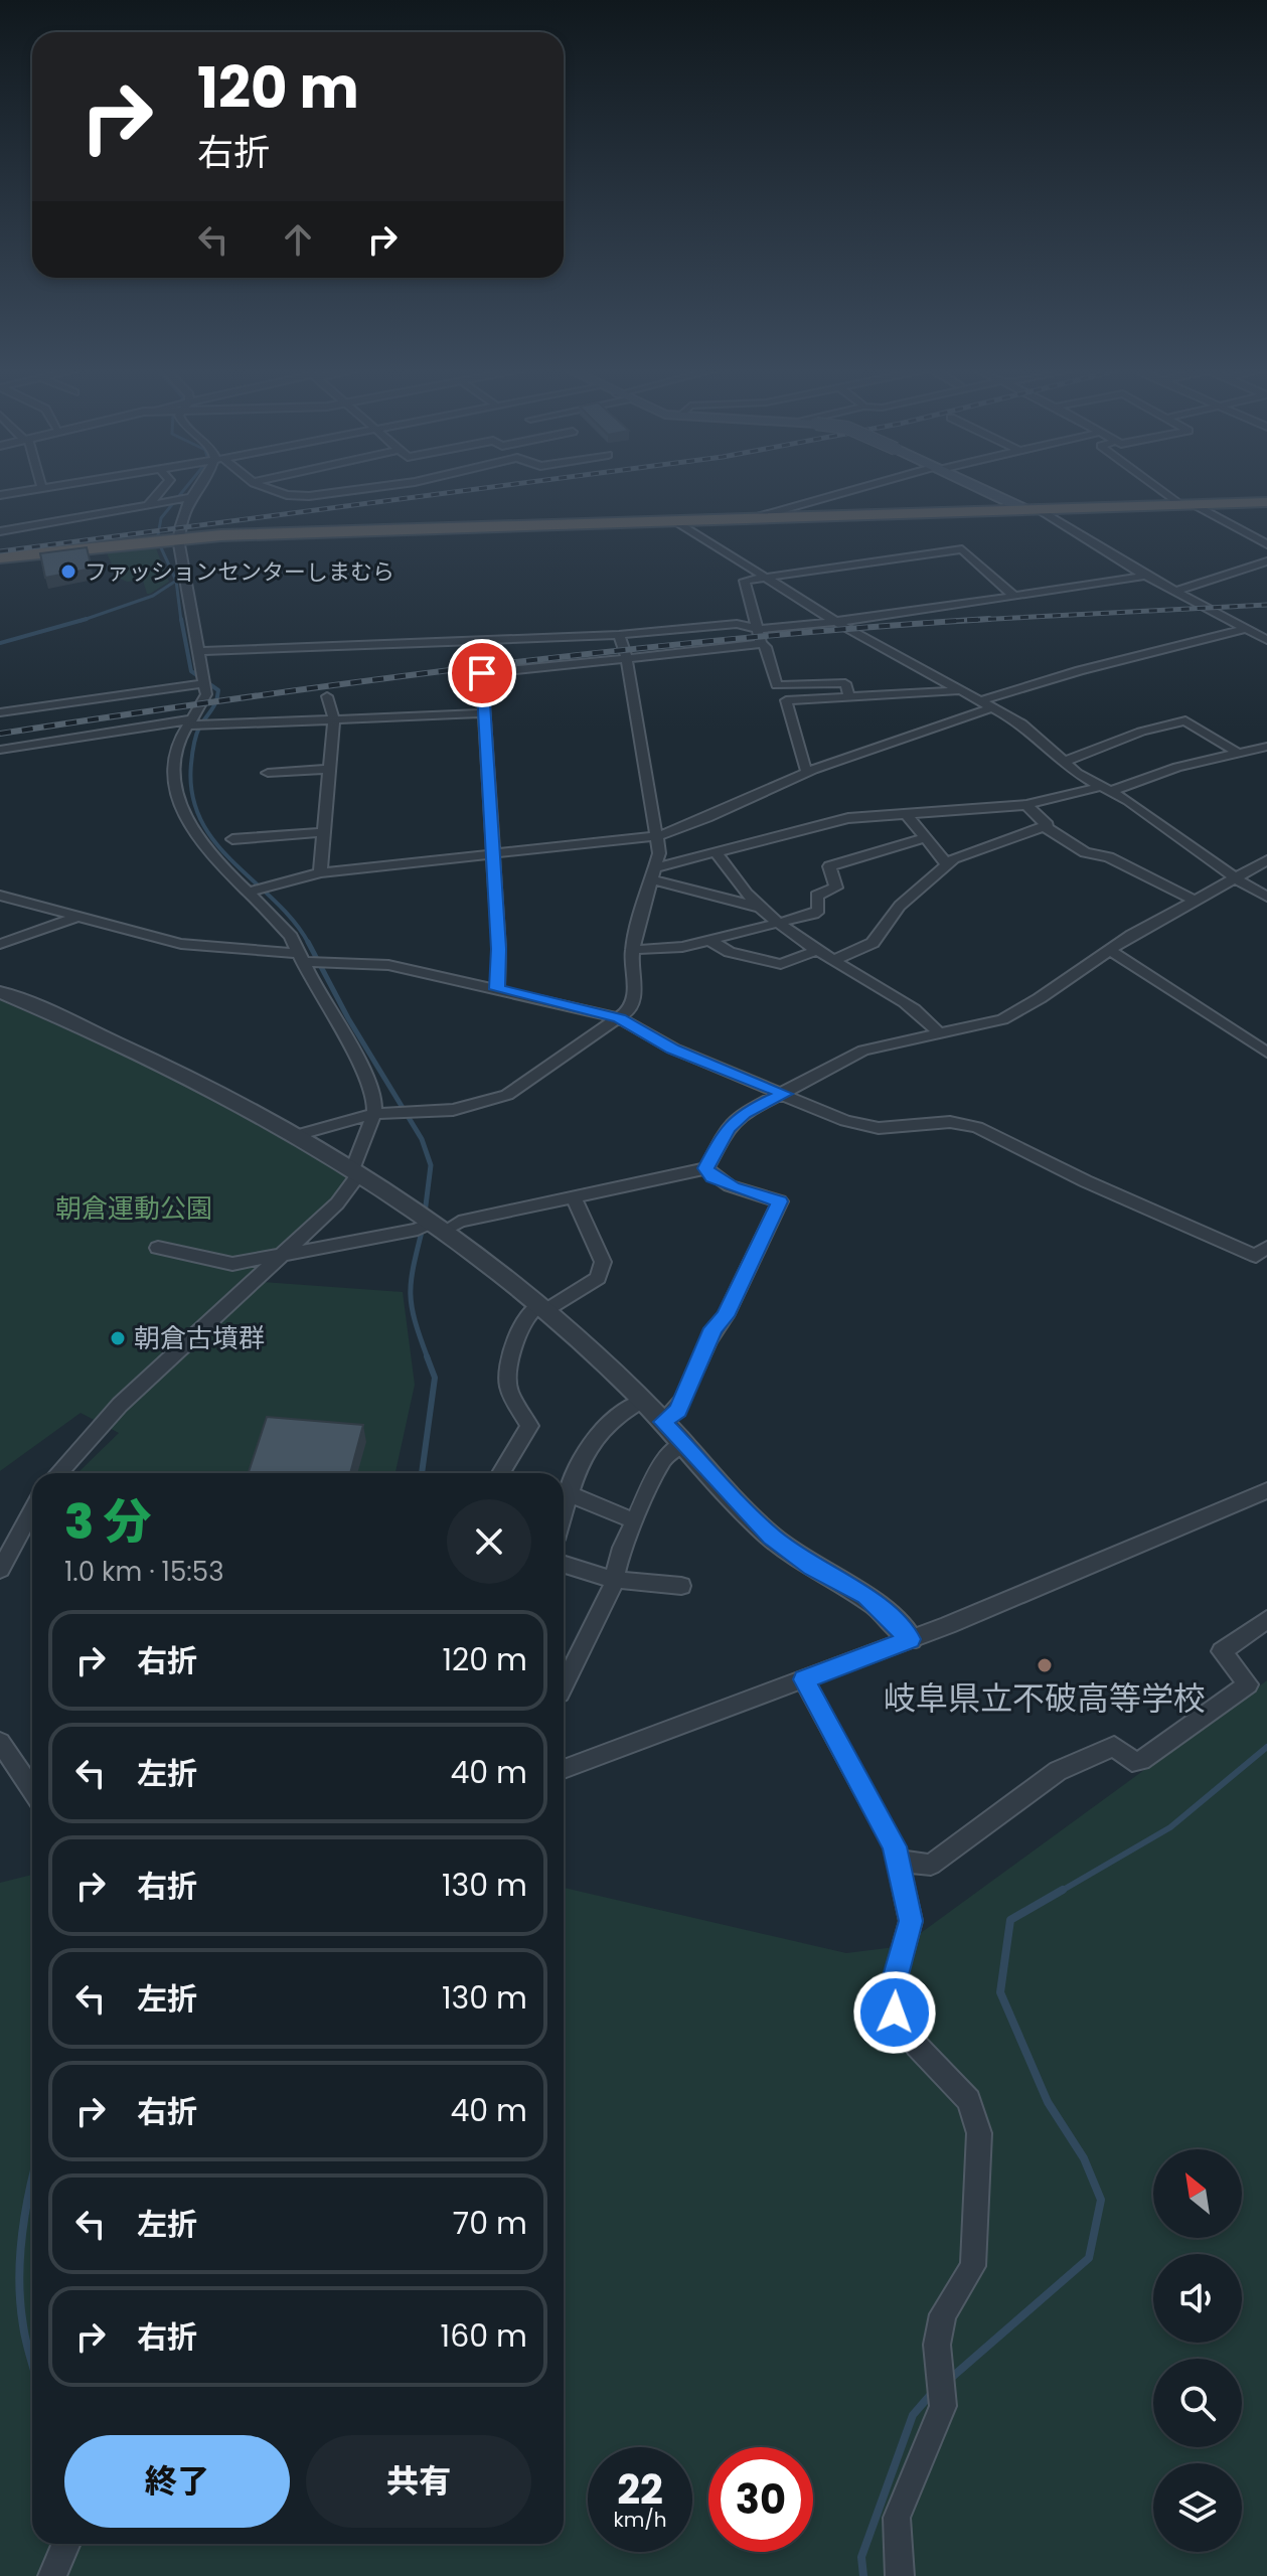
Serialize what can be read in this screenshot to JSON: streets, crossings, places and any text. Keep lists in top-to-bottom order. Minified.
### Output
{"parks":["朝倉運動公園"],"places":["ファッションセンターしまむら","朝倉古墳群","岐阜県立不破高等学校"],"north":"top left","page":{"turn":["120 m","右折"],"heading":["3 分","1.0 km · 15:53"],"list":[{"name":"右折","value":"120 m"},{"name":"左折","value":"40 m"},{"name":"右折","value":"130 m"},{"name":"左折","value":"130 m"},{"name":"右折","value":"40 m"},{"name":"左折","value":"70 m"},{"name":"右折","value":"160 m"}],"buttons":["終了","共有"],"speed":"22 km/h","limit":"30"}}
